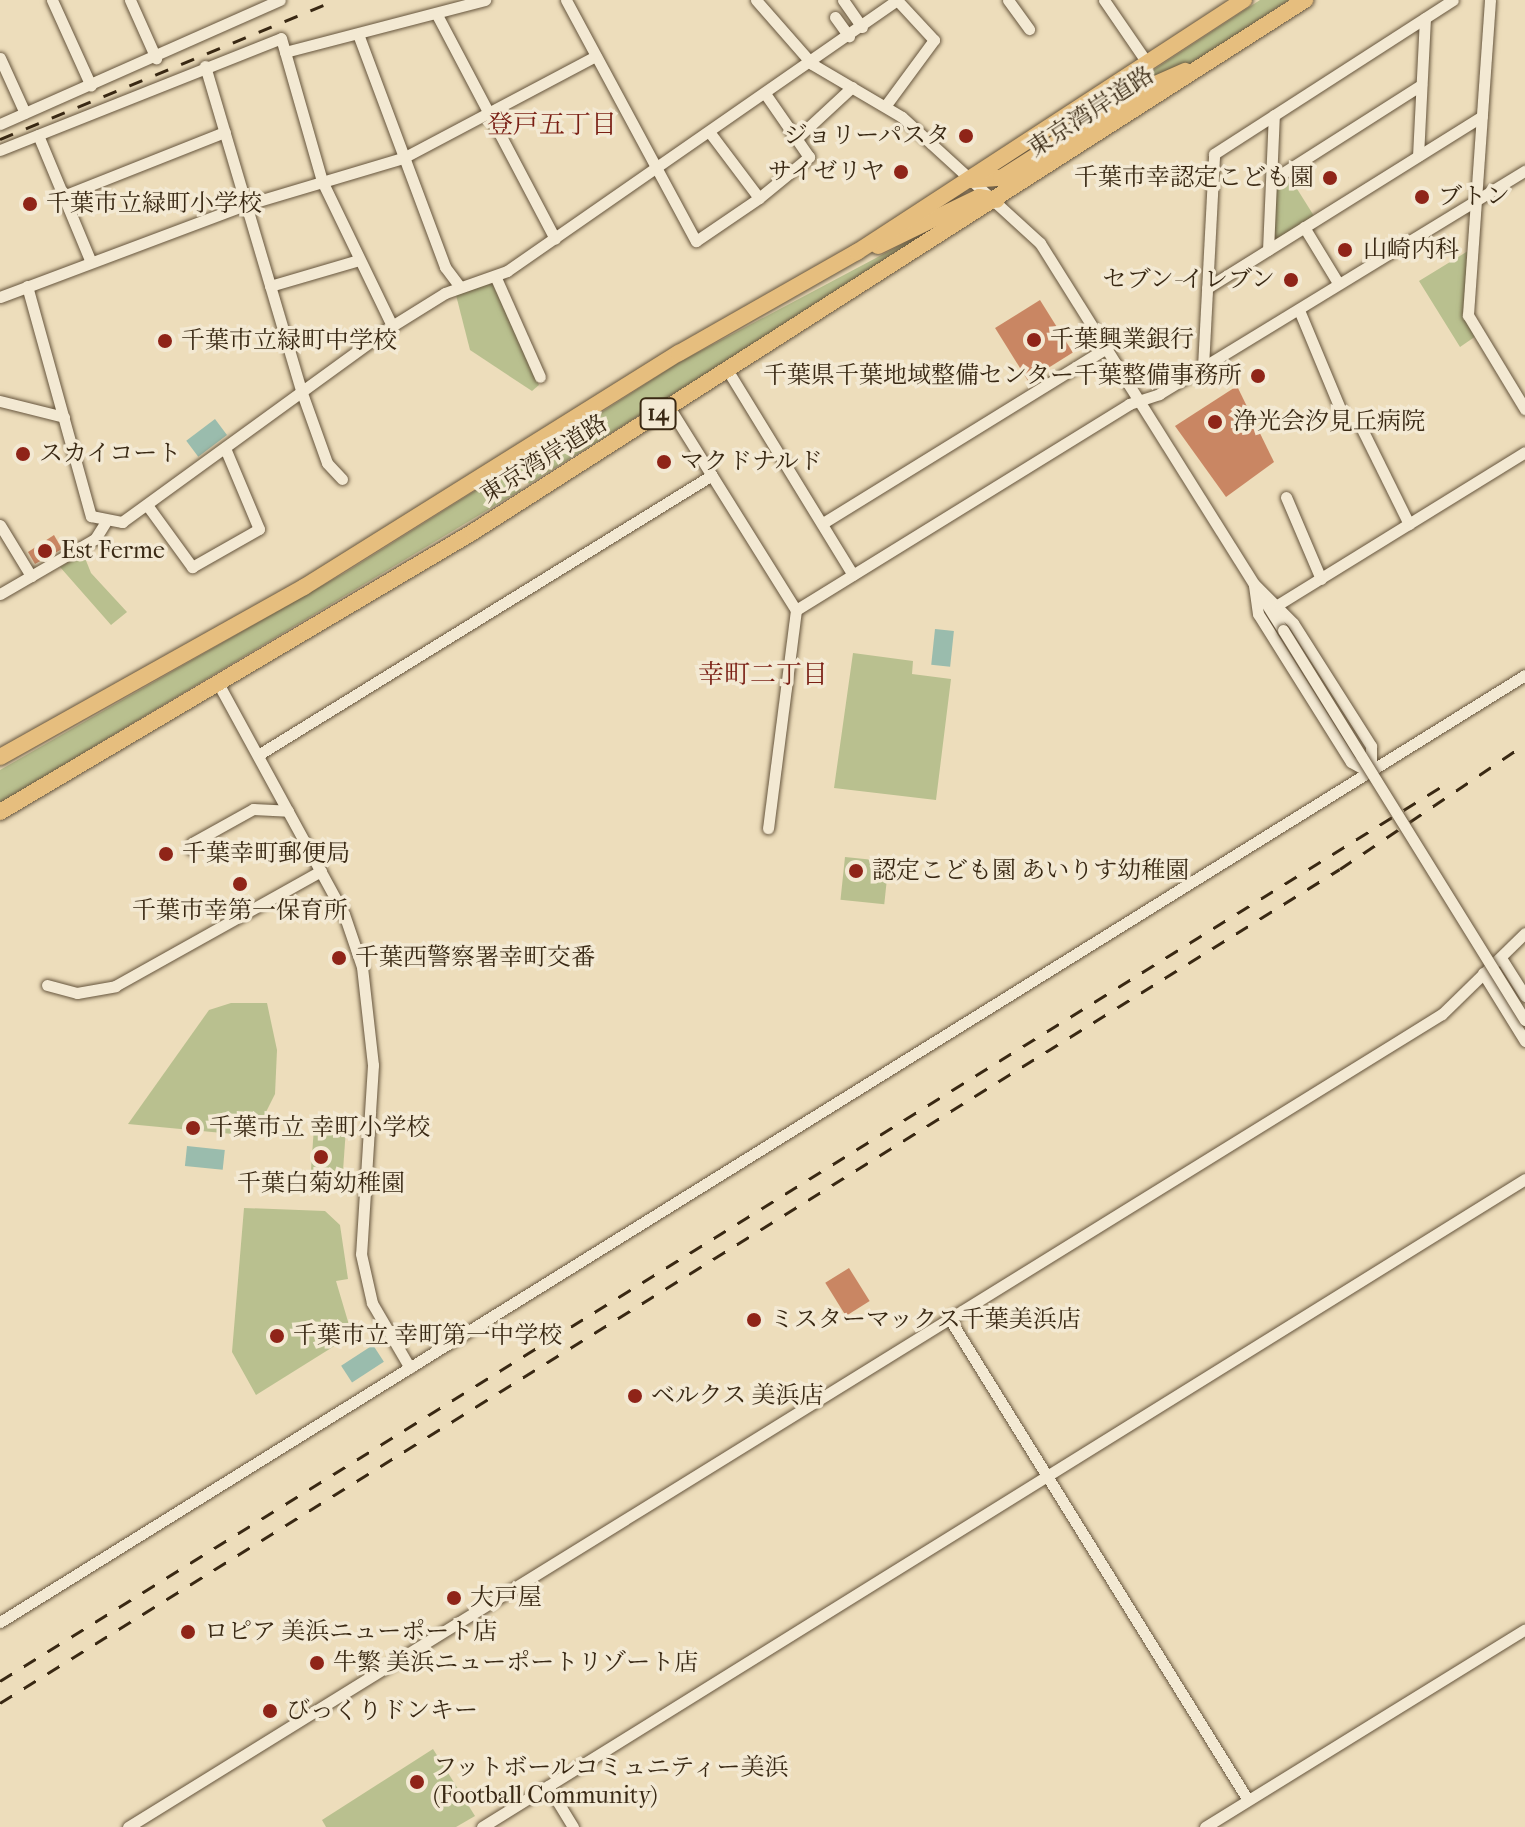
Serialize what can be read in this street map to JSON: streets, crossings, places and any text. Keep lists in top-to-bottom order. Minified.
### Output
{"streets":{"highway":["東京湾岸道路","14"]},"districts":["登戸五丁目","幸町二丁目"],"places":["ジョリーパスタ","サイゼリヤ","千葉市幸認定こども園","ブトン","千葉市立緑町小学校","山崎内科","セブン-イレブン","千葉興業銀行","千葉市立緑町中学校","千葉県千葉地域整備センター千葉整備事務所","浄光会汐見丘病院","スカイコート","マクドナルド","Est Ferme","千葉幸町郵便局","認定こども園 あいりす幼稚園","千葉市幸第一保育所","千葉西警察署幸町交番","千葉市立 幸町小学校","千葉白菊幼稚園","ミスターマックス千葉美浜店","千葉市立 幸町第一中学校","ベルクス 美浜店","大戸屋","ロピア 美浜ニューポート店","牛繁 美浜ニューポートリゾート店","びっくりドンキー","フットボールコミュニティー美浜 (Football Community)"]}
